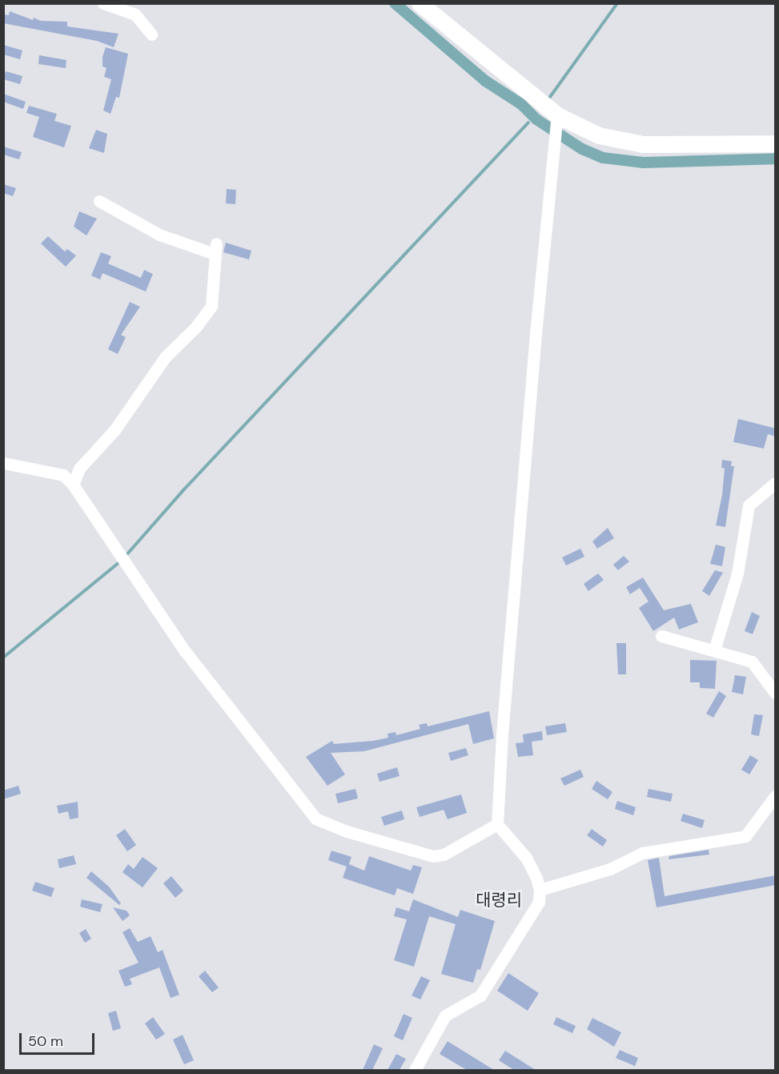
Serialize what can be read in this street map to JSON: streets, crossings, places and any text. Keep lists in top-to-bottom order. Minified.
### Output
{"districts":["대령리"],"scale_bar":"50 m"}
